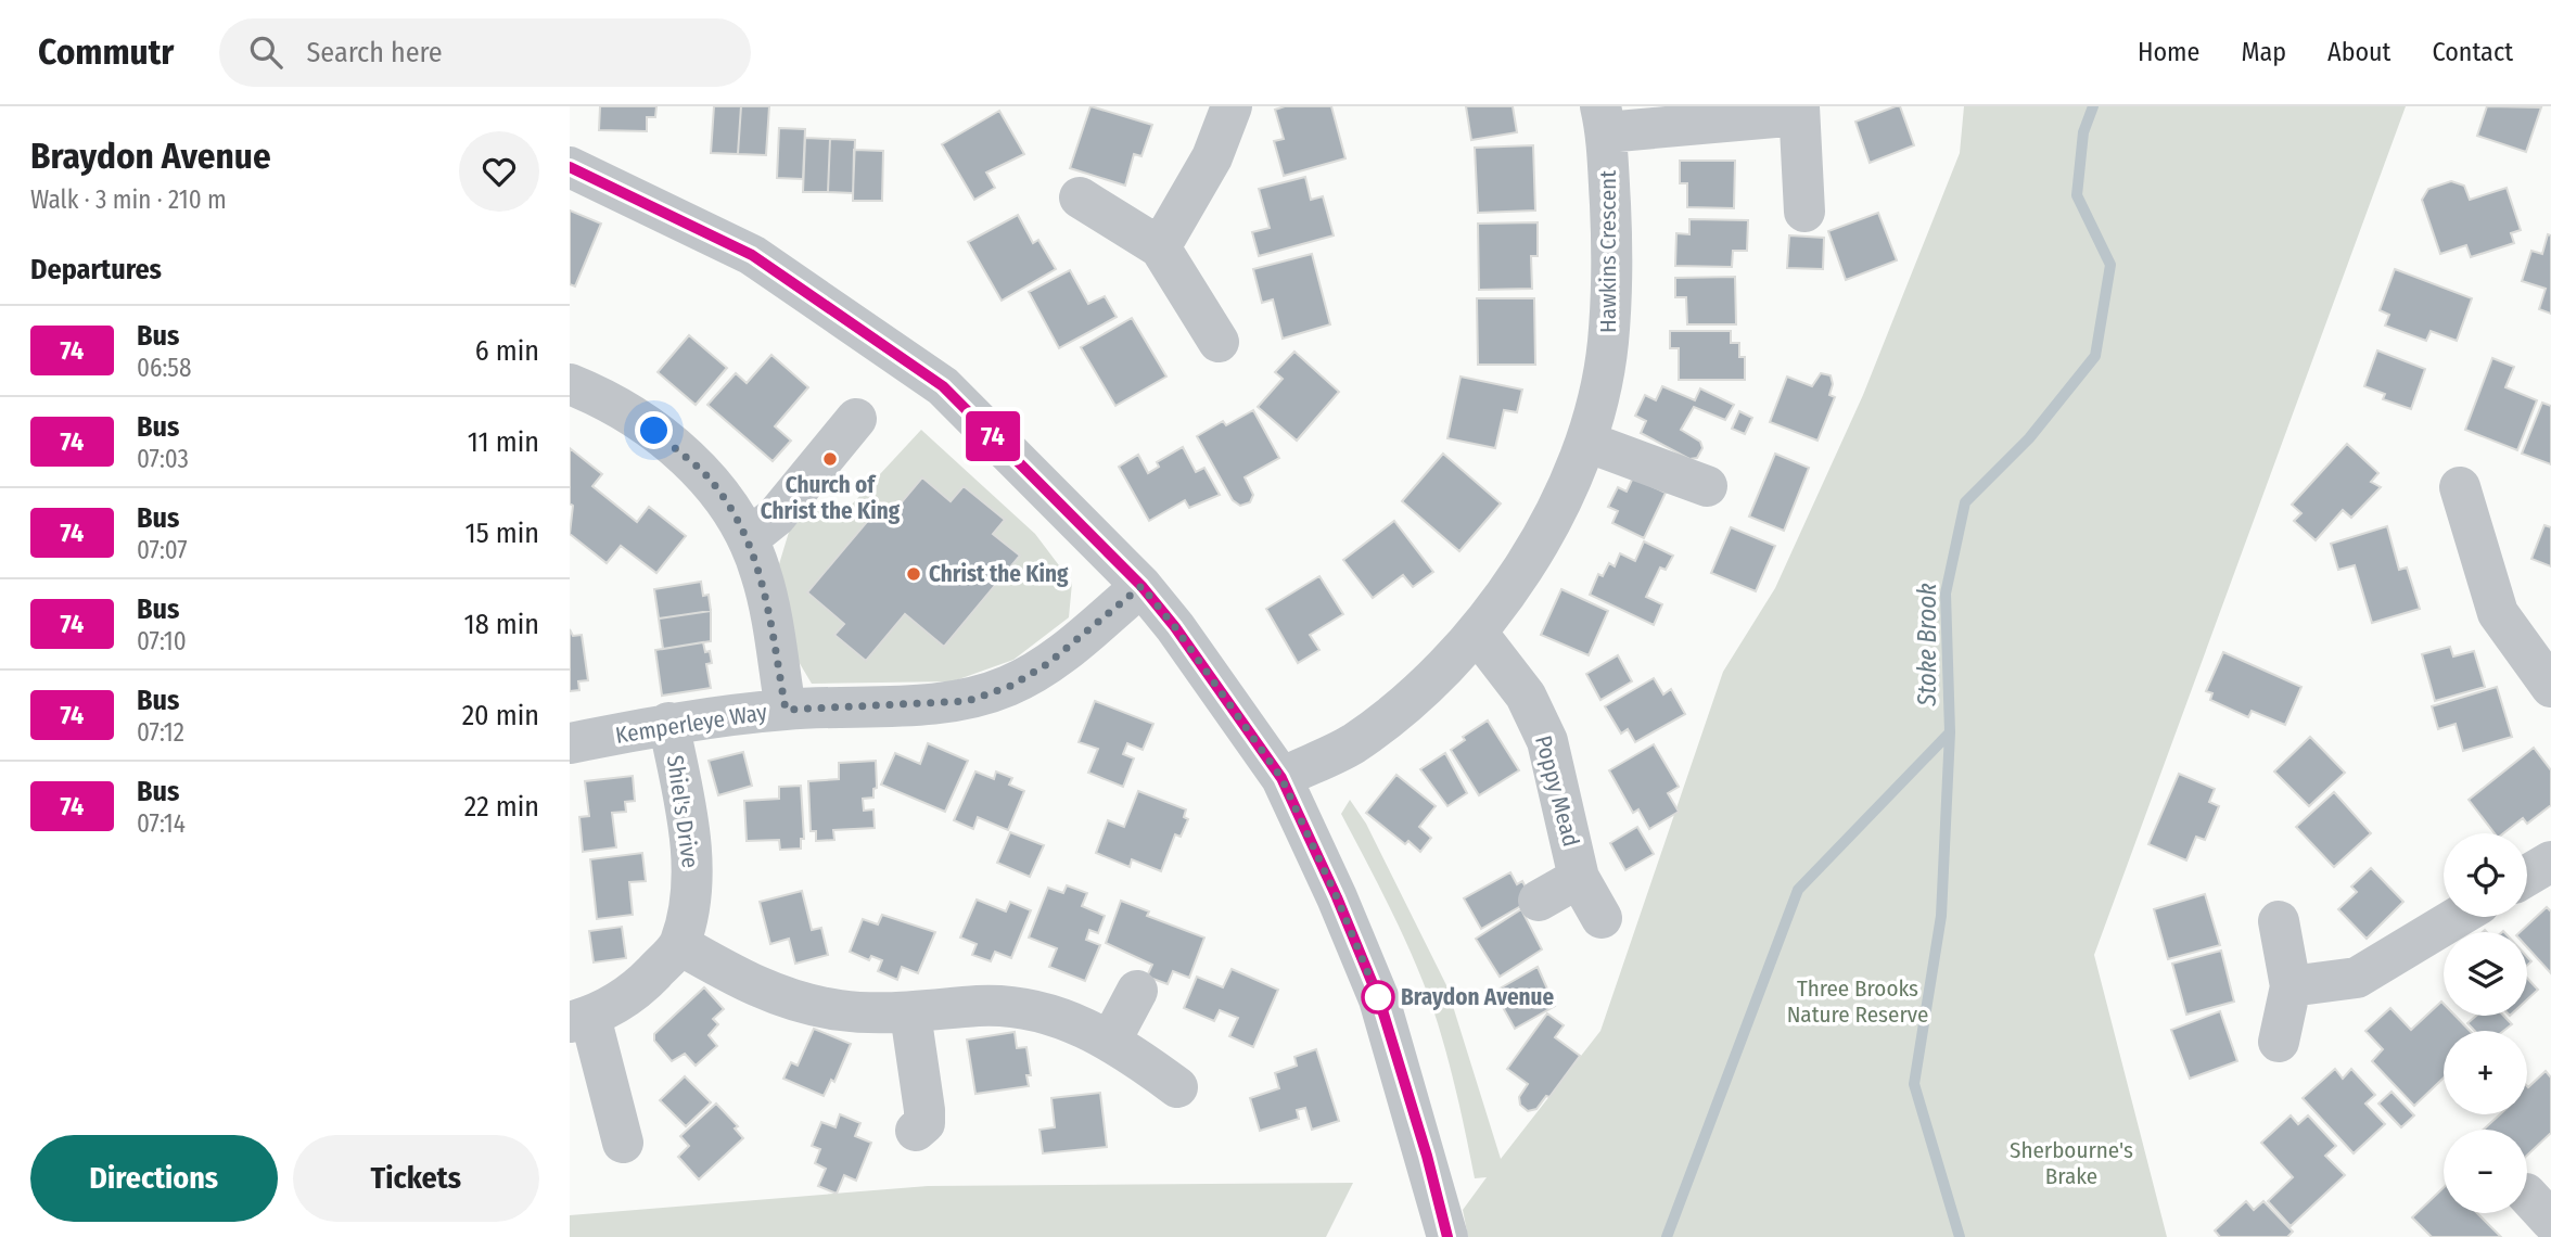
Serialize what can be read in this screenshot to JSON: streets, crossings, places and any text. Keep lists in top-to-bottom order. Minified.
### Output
{"streets":{"street":["Hawkins Crescent","Kemperleye Way","Poppy Mead","Shiel's Drive"]},"crossings":[["Hawkins Crescent","Poppy Mead"],["Kemperleye Way","Shiel's Drive"]],"water":["Stoke Brook"],"parks":["Three Brooks Nature Reserve","Sherbourne's Brake"],"places":["Church of Christ the King","Christ the King","Braydon Avenue"],"lines":["bus line 74"],"page":{"header":"Commutr","search":"Search here","nav":["Home","Map","About","Contact"],"heading":[["Braydon Avenue","Walk · 3 min · 210 m"],"Departures"],"on_map":"74","list":[{"mark":"74","name":"Bus","note":"06:58","value":"6 min"},{"mark":"74","name":"Bus","note":"07:03","value":"11 min"},{"mark":"74","name":"Bus","note":"07:07","value":"15 min"},{"mark":"74","name":"Bus","note":"07:10","value":"18 min"},{"mark":"74","name":"Bus","note":"07:12","value":"20 min"},{"mark":"74","name":"Bus","note":"07:14","value":"22 min"}],"map_buttons":["+","−"],"buttons":["Directions","Tickets"]}}
